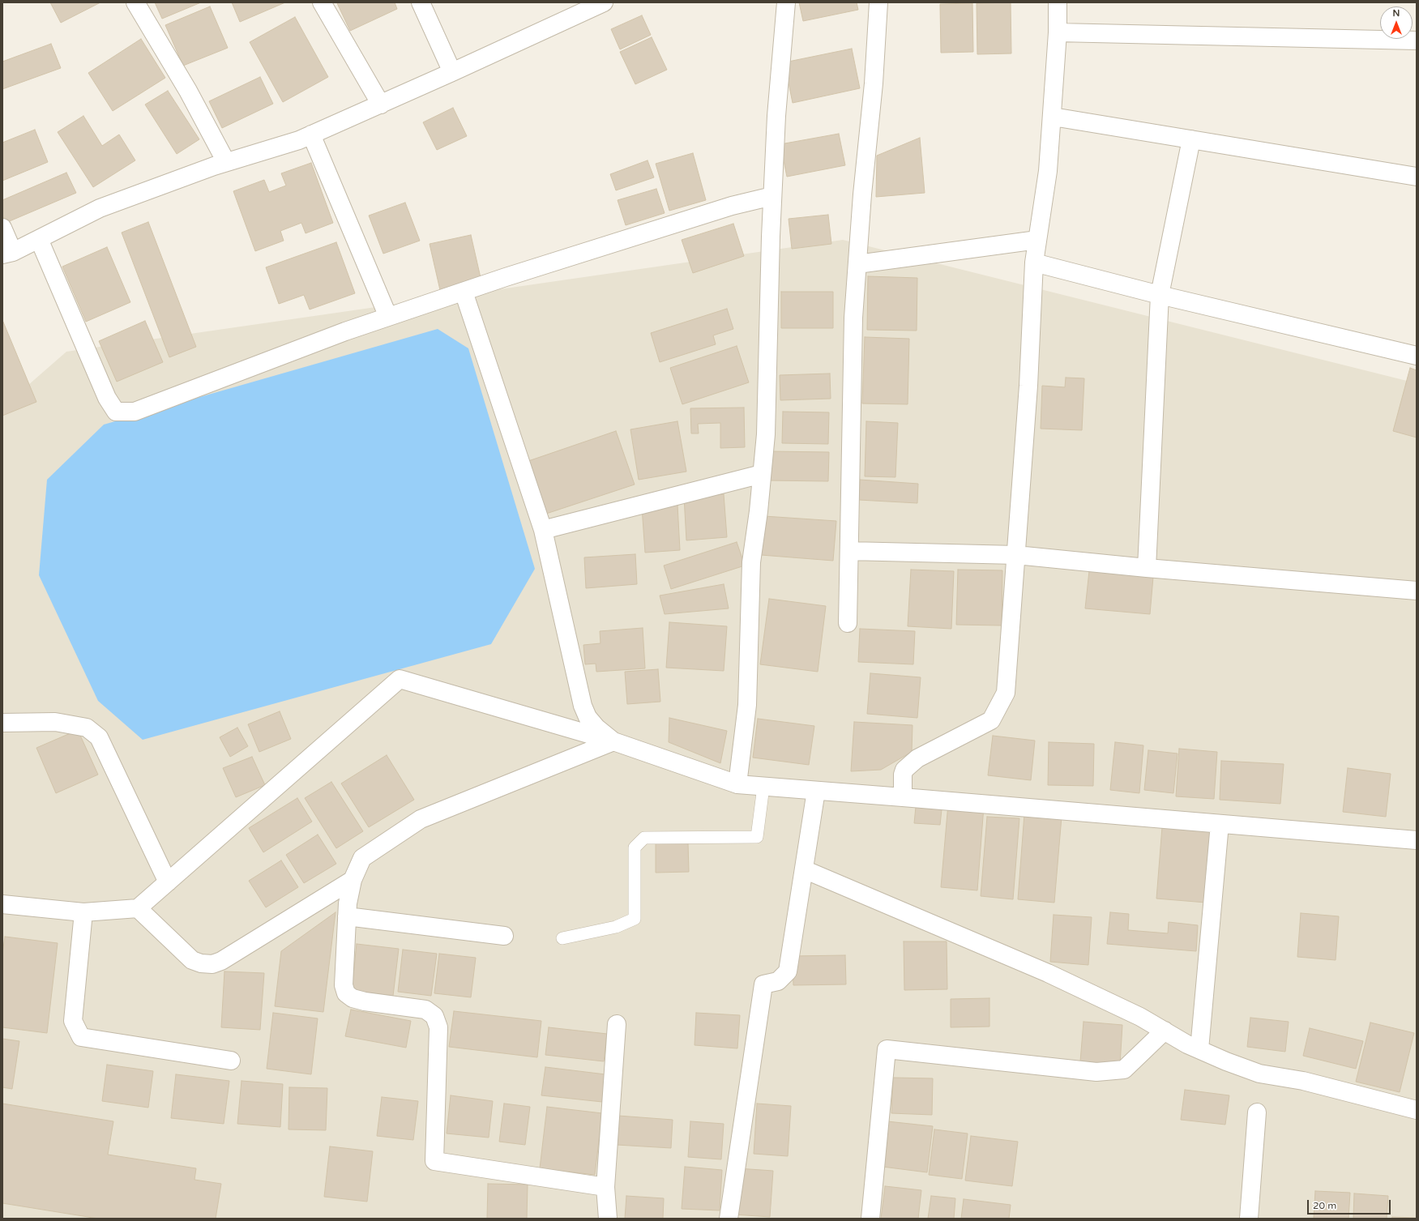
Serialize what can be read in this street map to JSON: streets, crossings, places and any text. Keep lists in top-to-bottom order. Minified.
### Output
{"scale_bar":"20 m","north":"top"}
